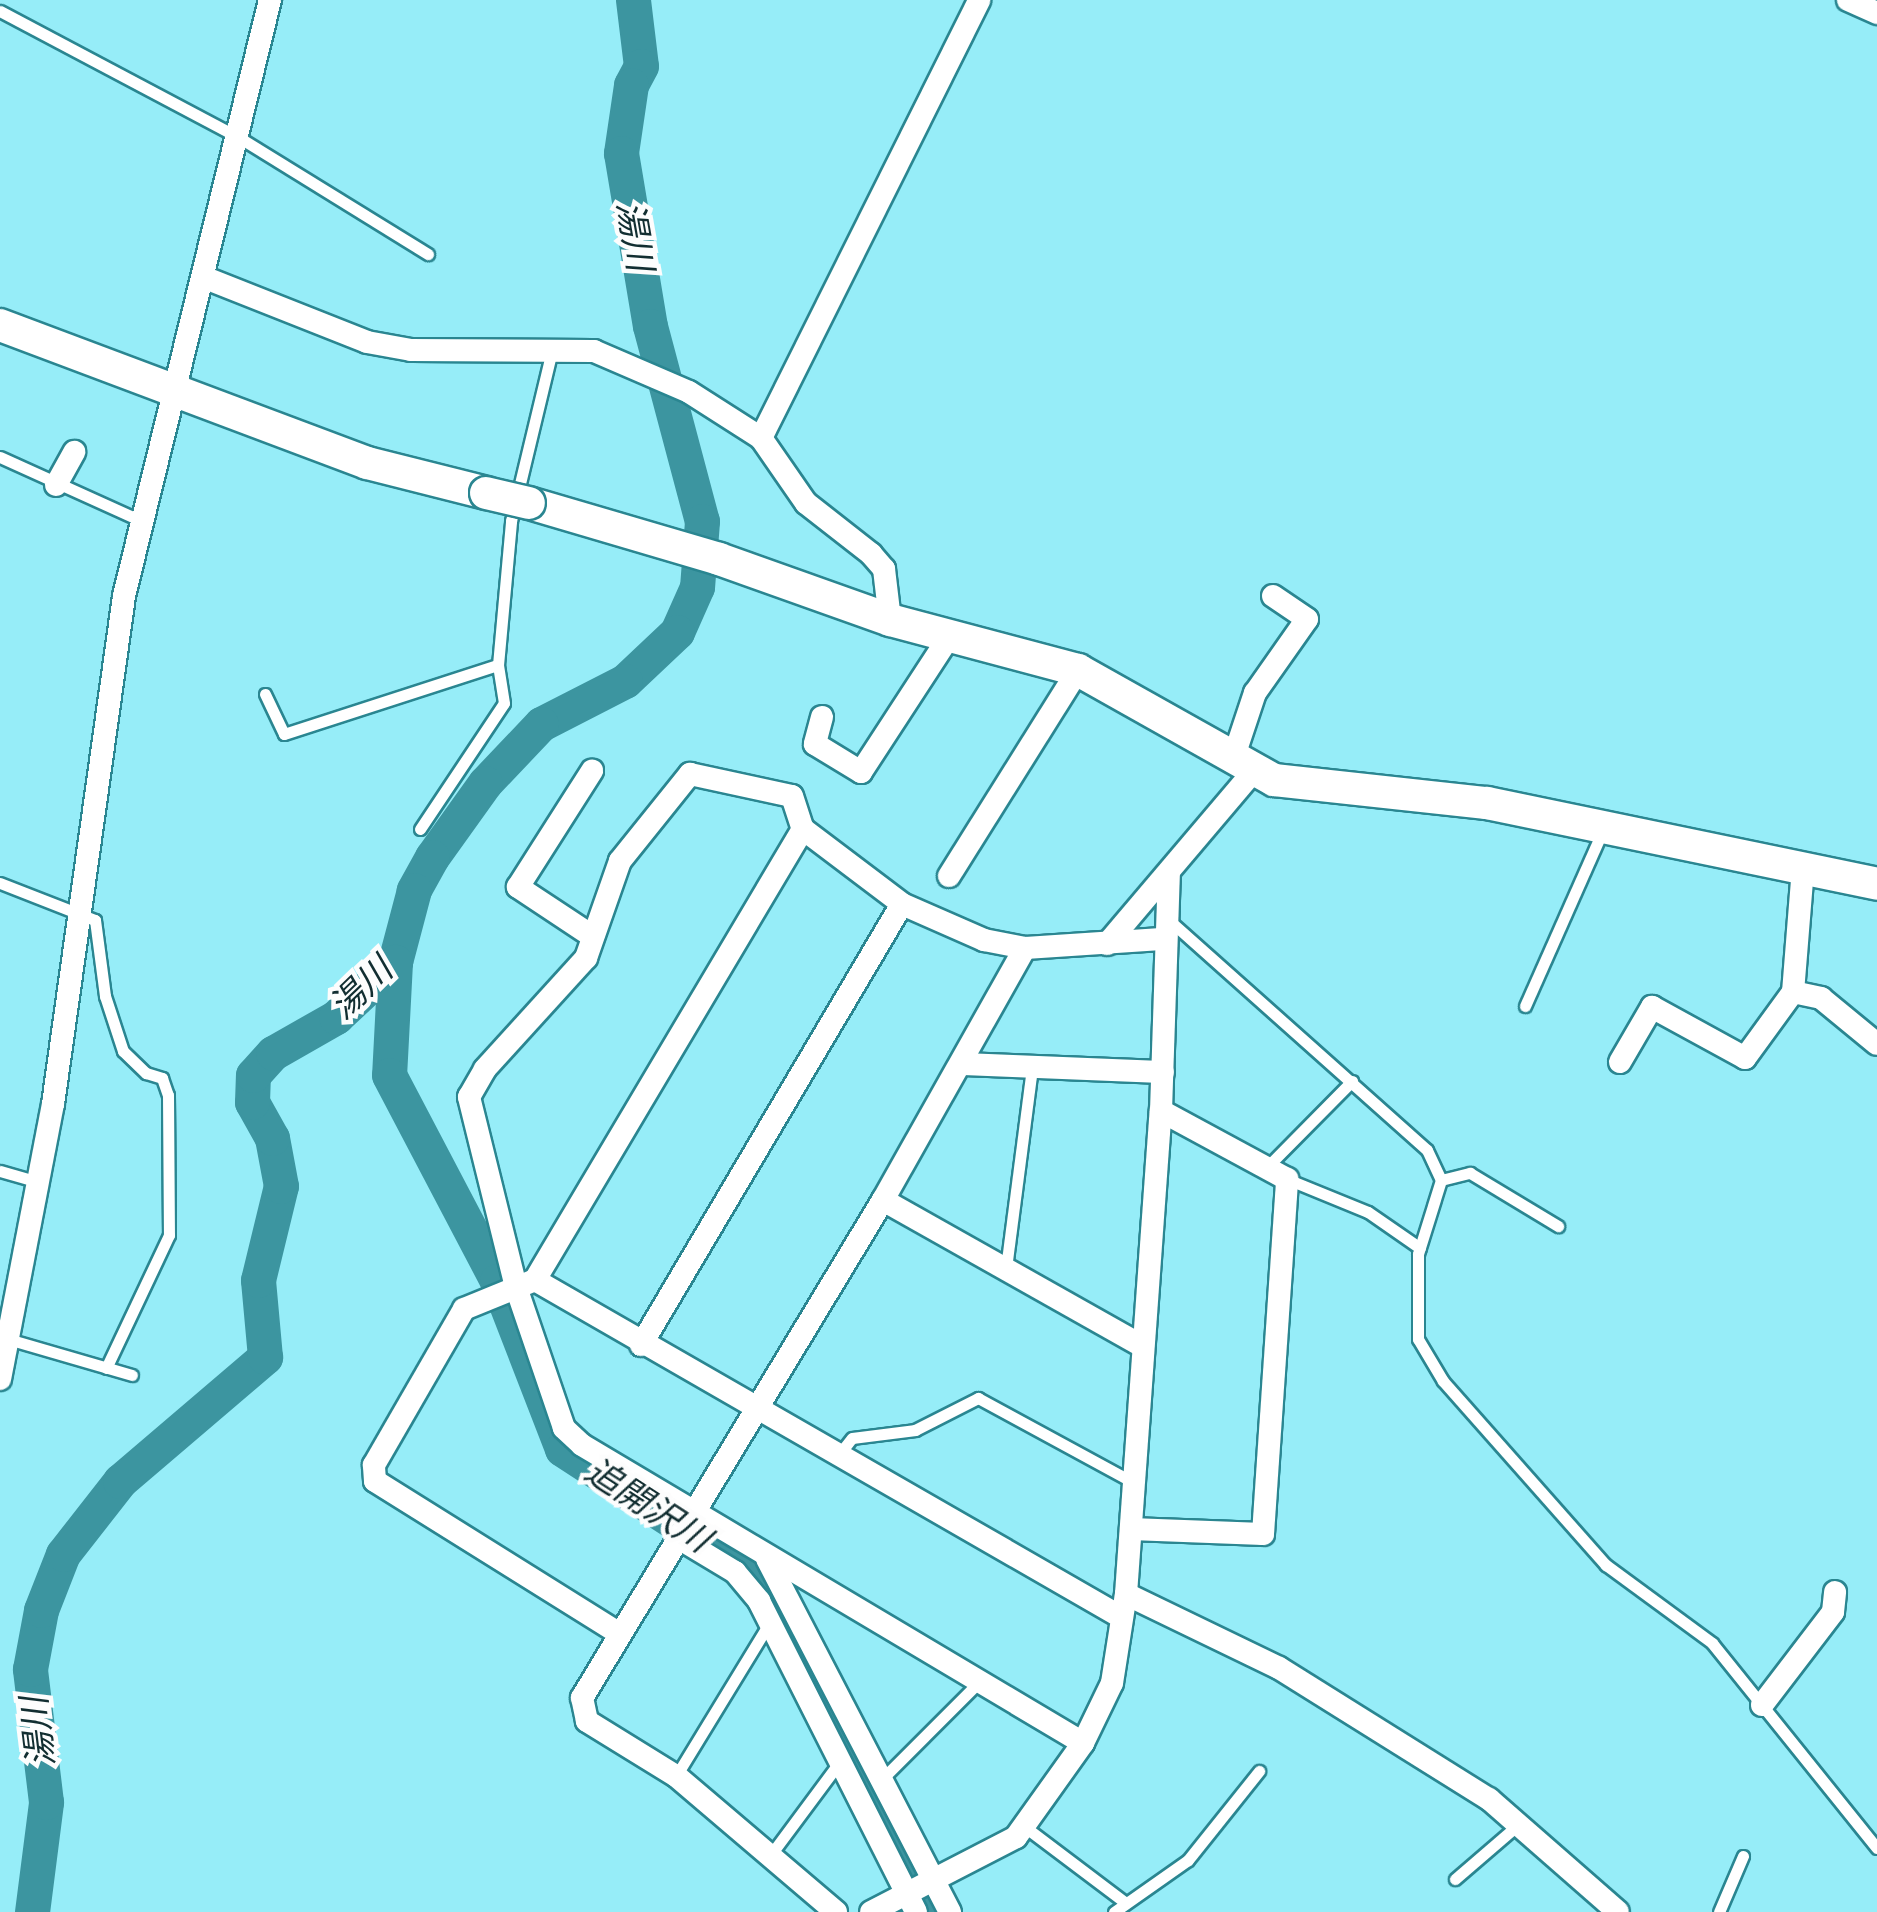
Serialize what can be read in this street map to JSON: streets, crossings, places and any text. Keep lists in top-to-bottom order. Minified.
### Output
{"water":["湯川","追開沢川"]}
